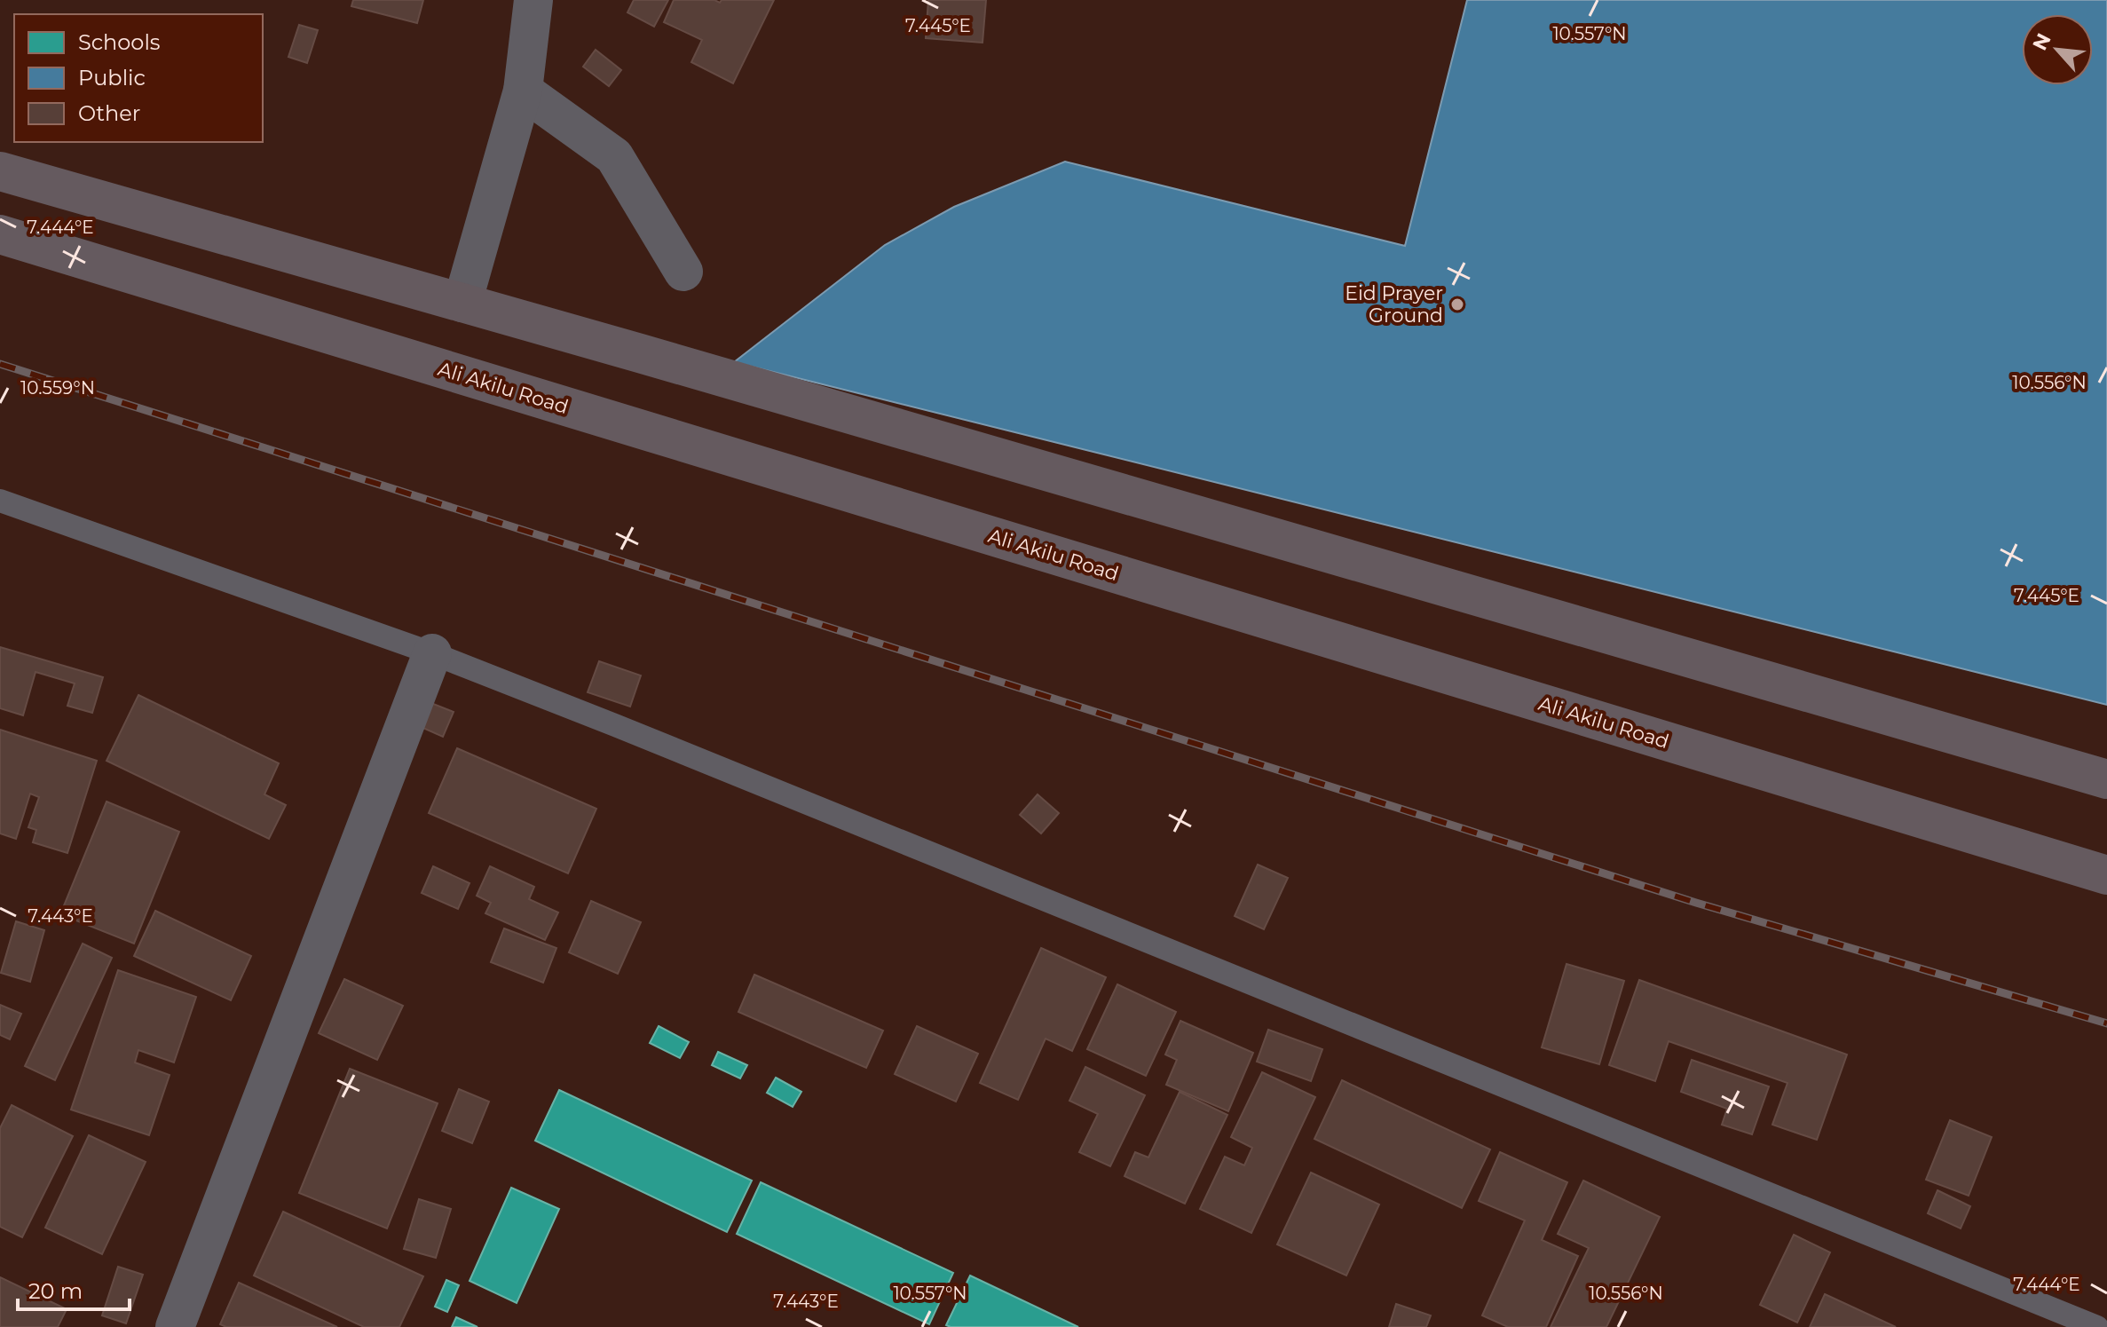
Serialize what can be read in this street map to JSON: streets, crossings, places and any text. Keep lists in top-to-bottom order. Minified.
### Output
{"streets":{"main road":["Ali Akilu Road"]},"places":["Eid Prayer Ground"],"legend":["Schools","Public","Other"],"scale_bar":"20 m","north":"top left","coordinates":["7.445°E","10.557°N","7.444°E","10.556°N","10.559°N","7.443°E"]}
